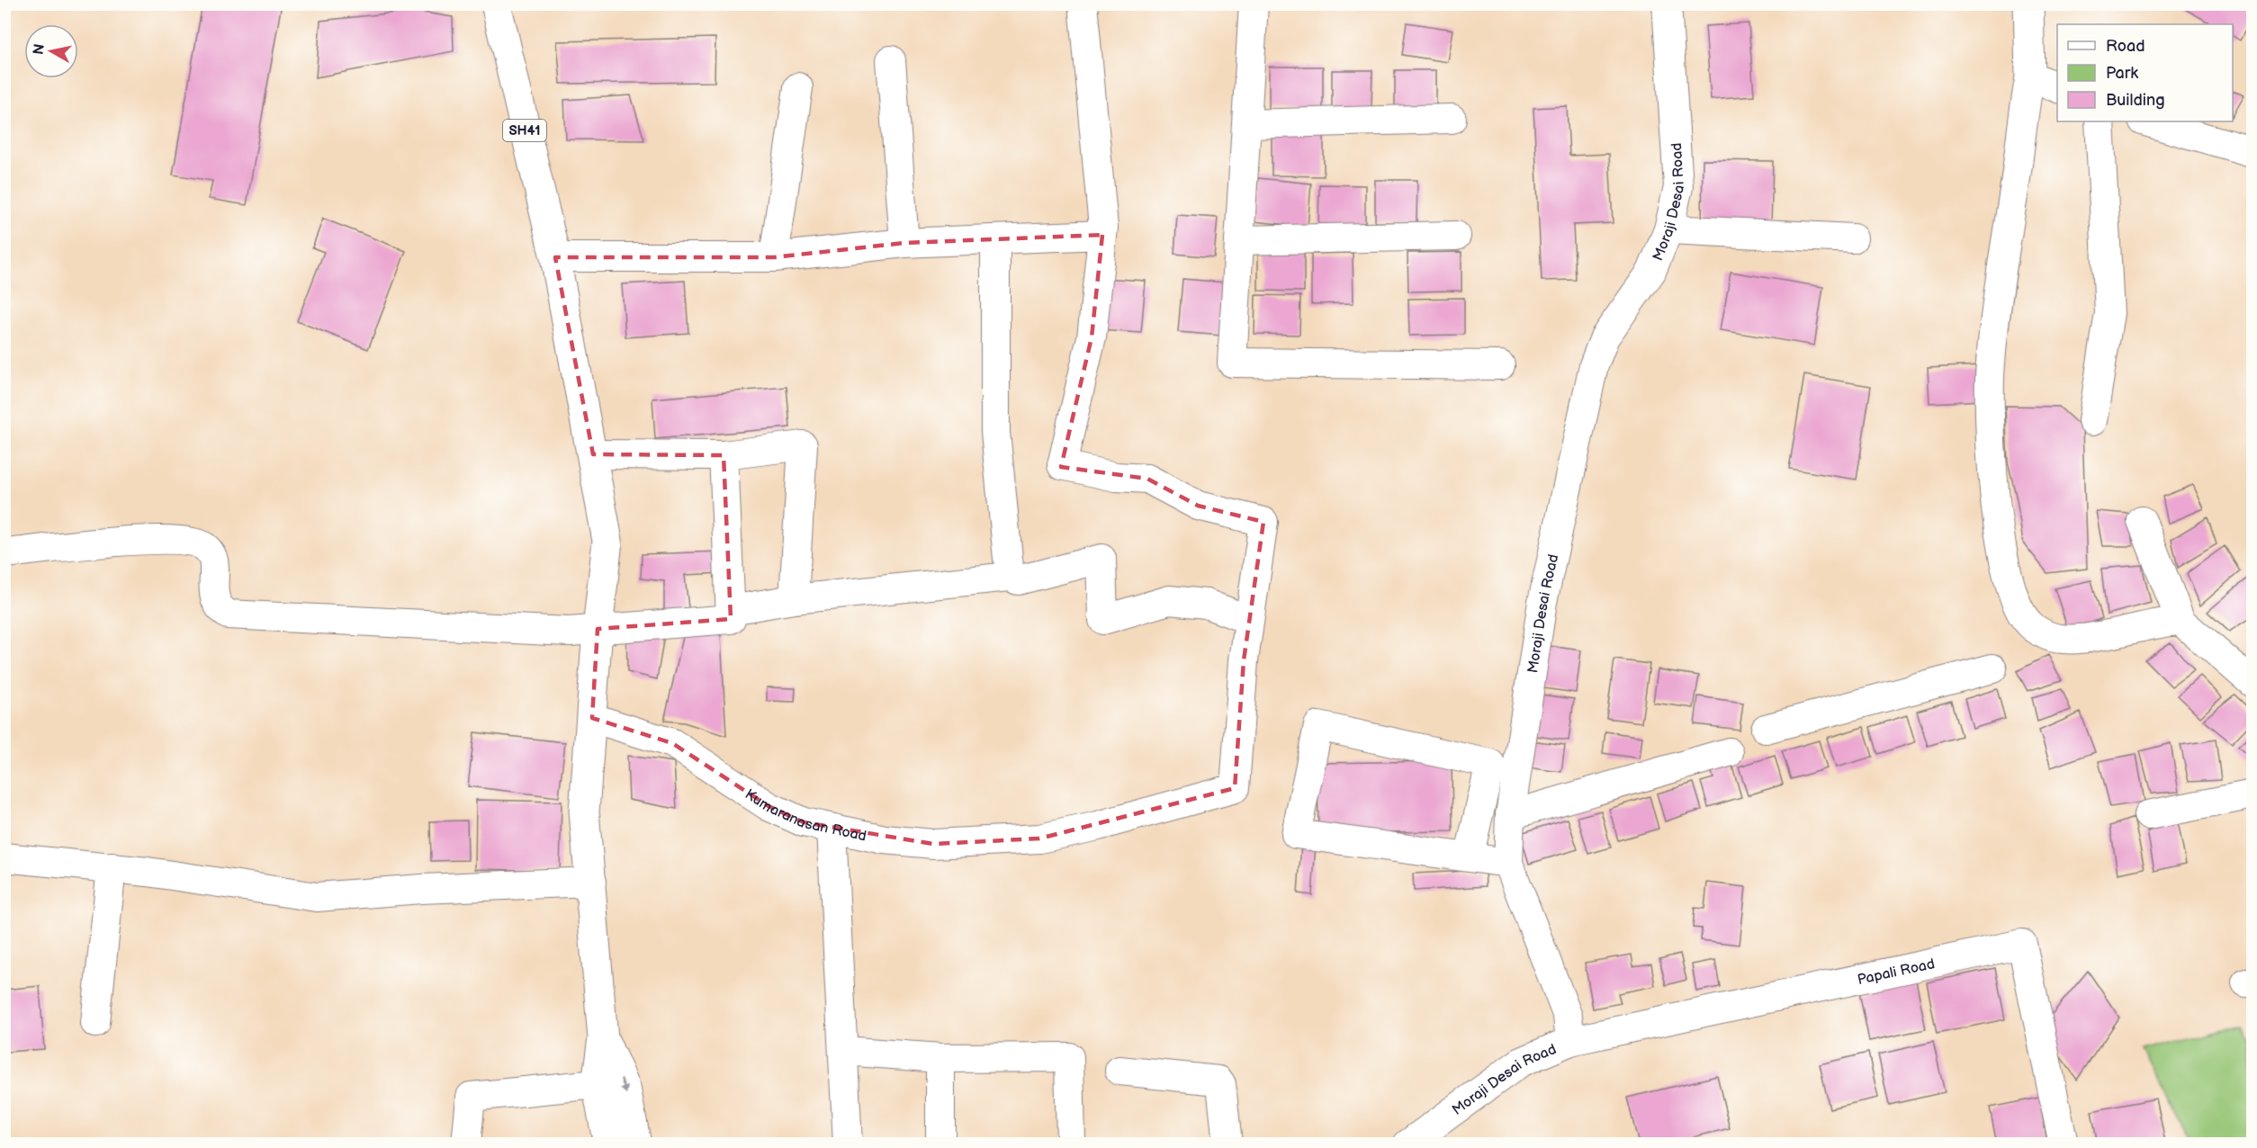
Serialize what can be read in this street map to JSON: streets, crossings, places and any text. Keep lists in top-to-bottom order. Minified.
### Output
{"streets":{"main road":["SH41"],"street":["Moraji Desai Road","Kumaranasan Road","Papali Road"]},"crossings":[["Moraji Desai Road","Papali Road"]],"legend":["Road","Park","Building"],"north":"left"}
